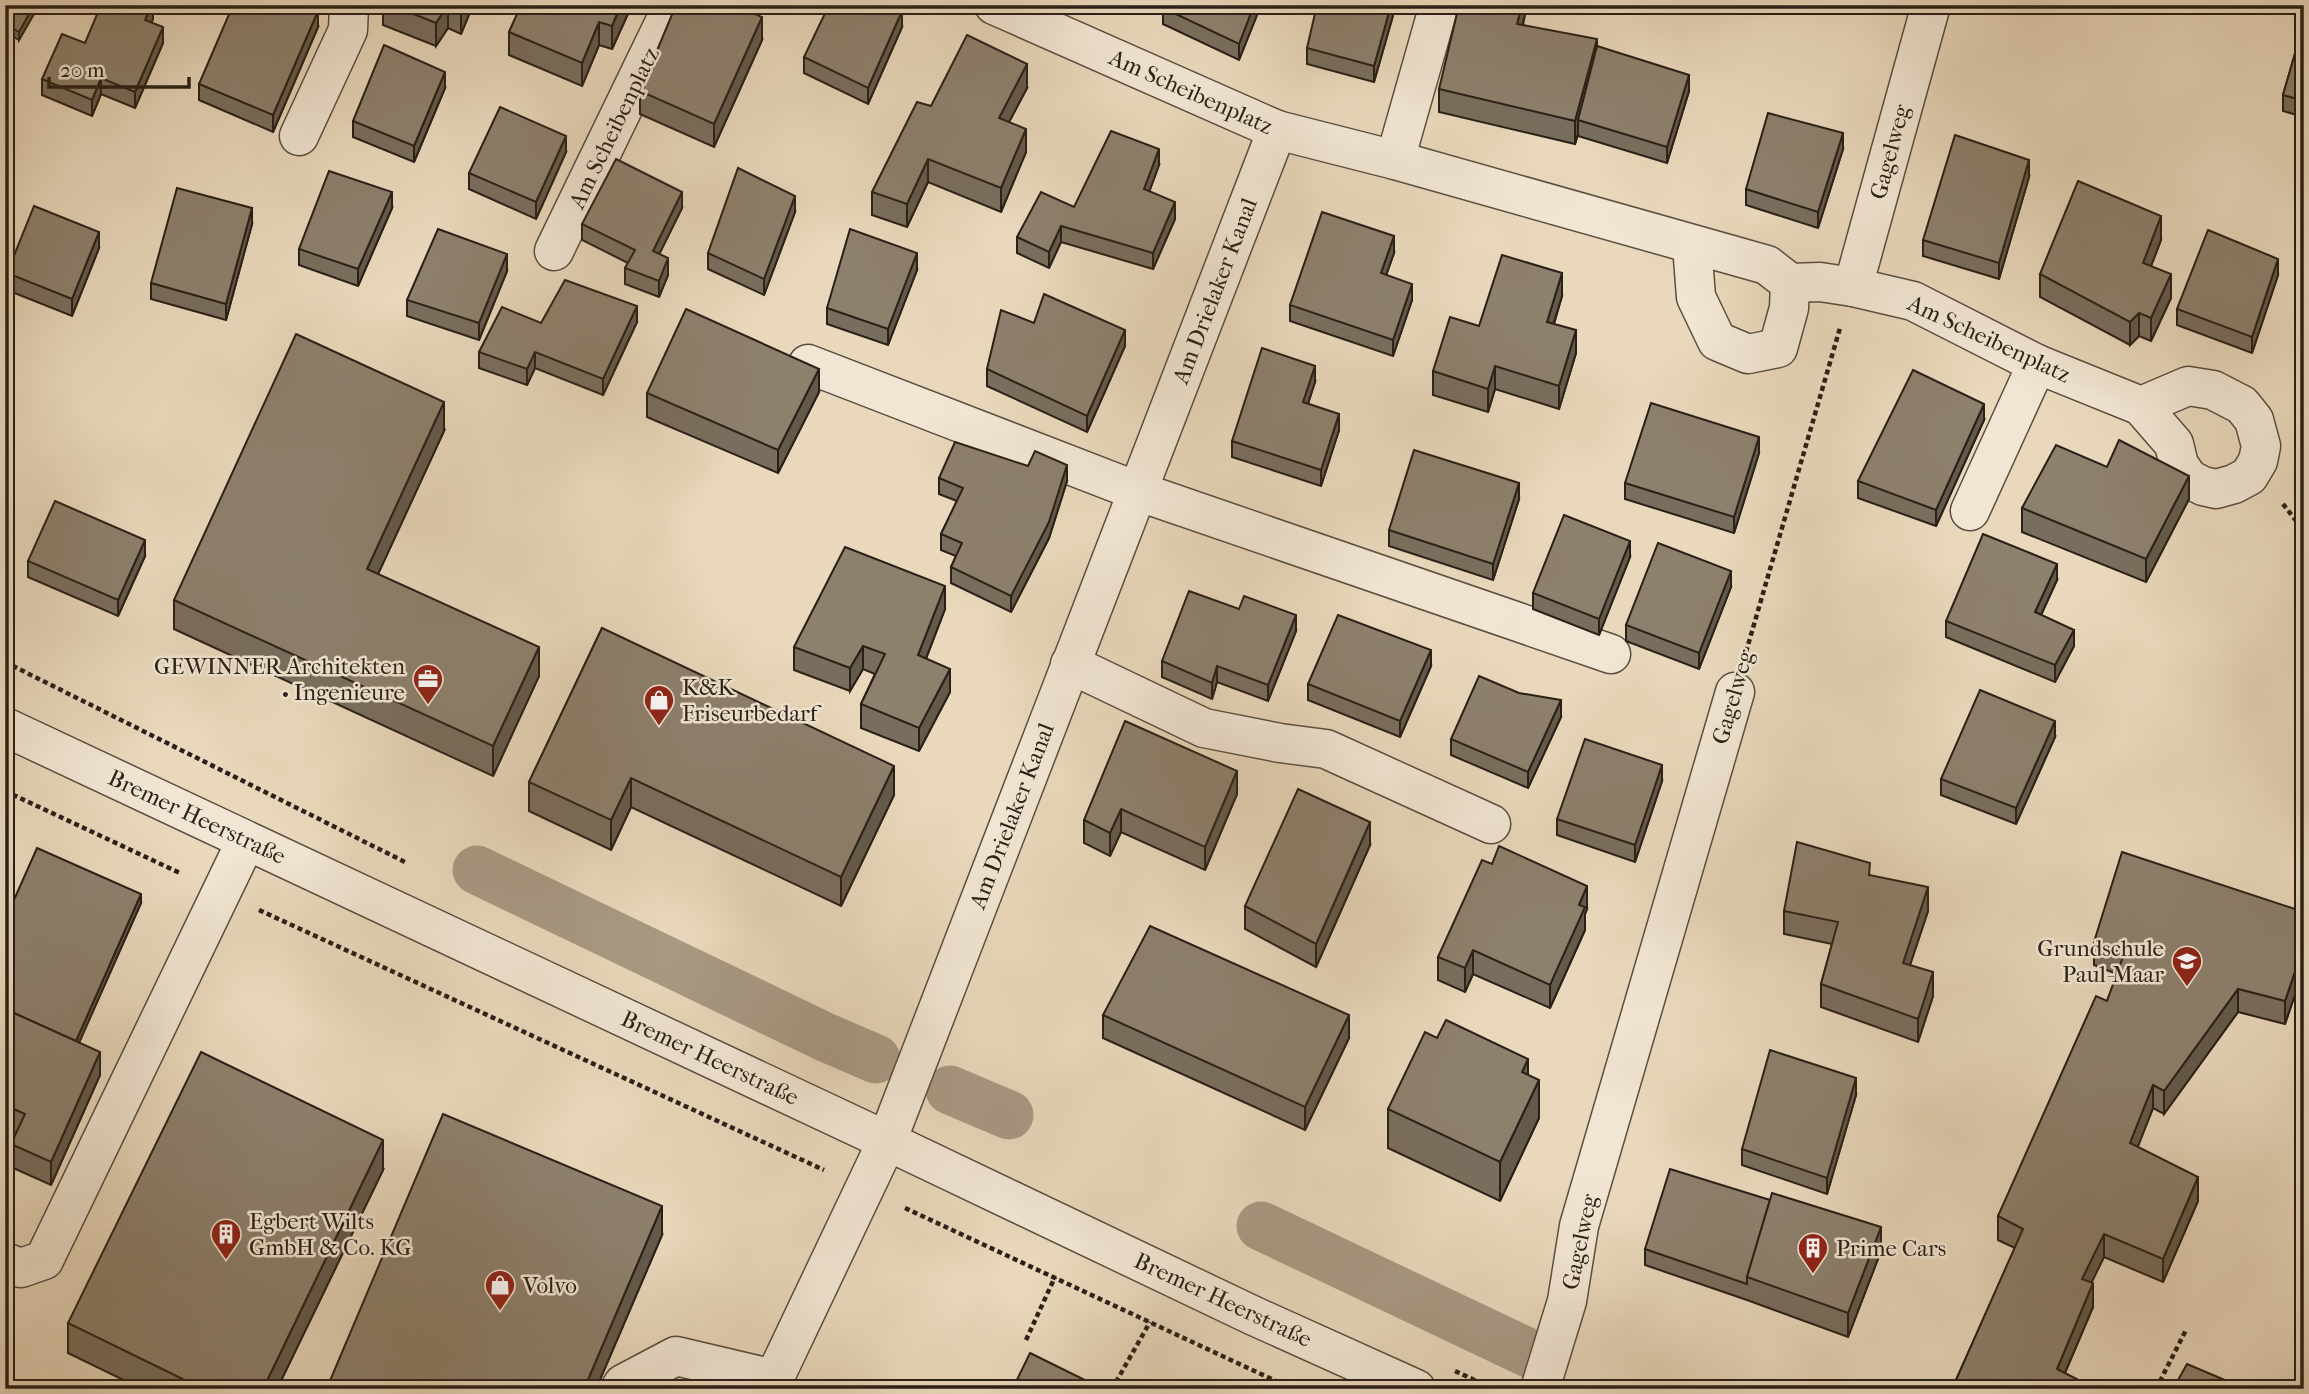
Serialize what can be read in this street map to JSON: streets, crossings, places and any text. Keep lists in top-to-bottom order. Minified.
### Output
{"streets":{"street":["Am Scheibenplatz","Gagelweg","Am Drielaker Kanal","Bremer Heerstraße"]},"crossings":[["Am Scheibenplatz","Gagelweg"],["Am Scheibenplatz","Am Drielaker Kanal"],["Am Drielaker Kanal","Bremer Heerstraße"]],"places":{"office":["GEWINNER Architekten • Ingenieure"],"shop":["K&K Friseurbedarf","Volvo"],"school or university":["Grundschule Paul-Maar"],"building":["Egbert Wilts GmbH & Co. KG","Prime Cars"]},"scale_bar":"20 m"}
